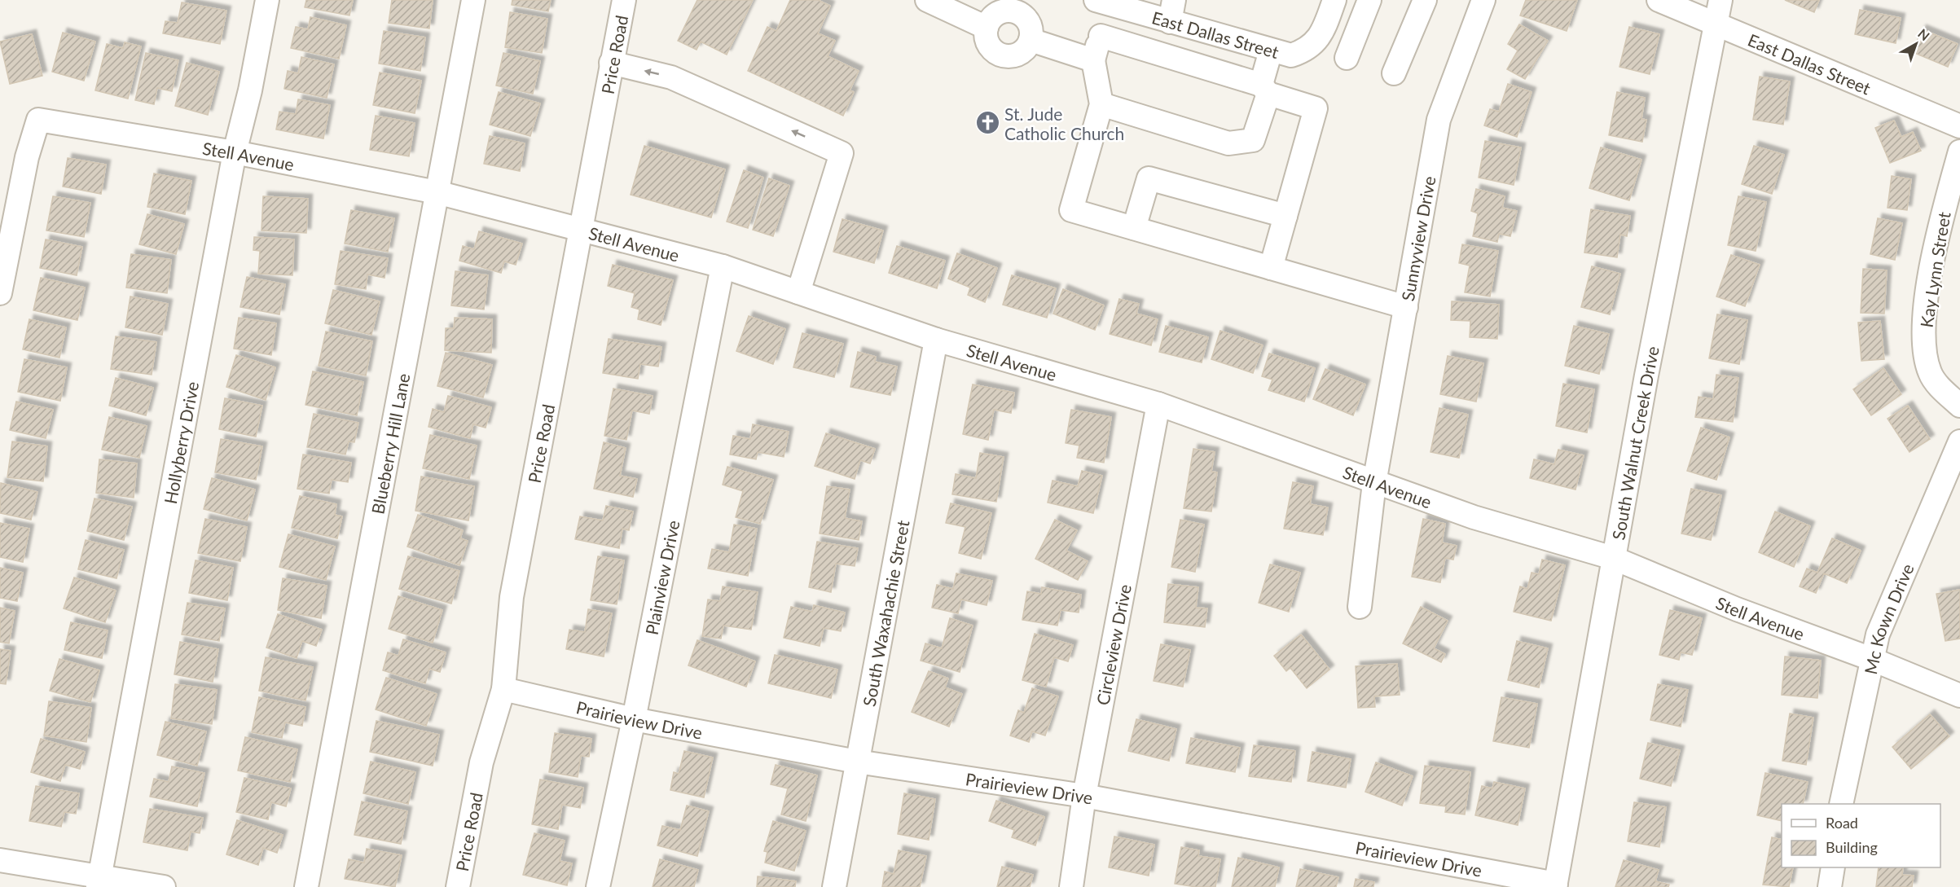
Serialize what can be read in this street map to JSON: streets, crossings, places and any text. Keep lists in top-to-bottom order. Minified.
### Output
{"streets":{"street":["East Dallas Street","Price Road","Stell Avenue","Sunnyview Drive","Kay Lynn Street","Hollyberry Drive","Blueberry Hill Lane","South Walnut Creek Drive","Plainview Drive","South Waxahachie Street","Mc Kown Drive","Circleview Drive","Prairieview Drive"]},"crossings":[["East Dallas Street","South Walnut Creek Drive"],["Price Road","Stell Avenue"],["Price Road","Prairieview Drive"],["Stell Avenue","Sunnyview Drive"],["Stell Avenue","Hollyberry Drive"],["Stell Avenue","Blueberry Hill Lane"],["Stell Avenue","South Walnut Creek Drive"],["Stell Avenue","Plainview Drive"],["Stell Avenue","South Waxahachie Street"],["Stell Avenue","Mc Kown Drive"],["Stell Avenue","Circleview Drive"],["South Walnut Creek Drive","Prairieview Drive"],["Plainview Drive","Prairieview Drive"],["South Waxahachie Street","Prairieview Drive"],["Circleview Drive","Prairieview Drive"]],"places":{"church":["St. Jude Catholic Church"]},"legend":["Road","Building"],"north":"top right"}
